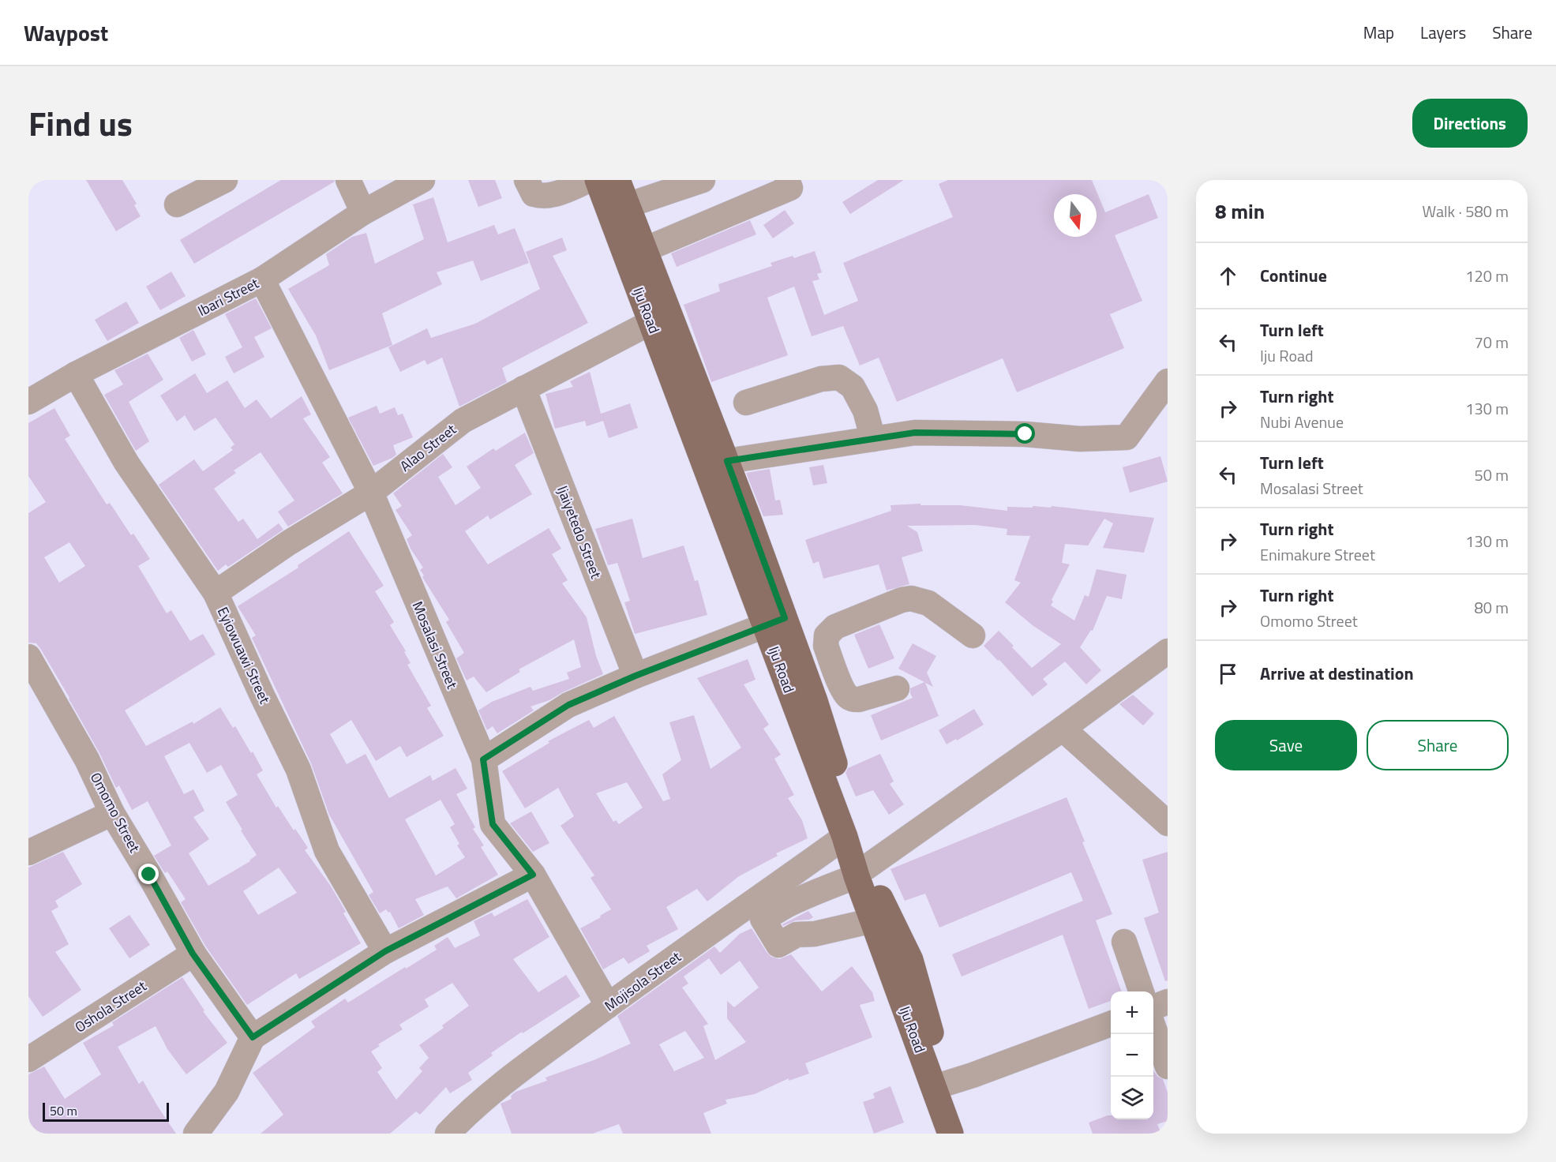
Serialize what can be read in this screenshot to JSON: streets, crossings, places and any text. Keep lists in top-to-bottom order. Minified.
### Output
{"streets":{"main road":["Iju Road"],"street":["Ibari Street","Alao Street","Ijaiyetedo Street","Mosalasi Street","Eyiowuawi Street","Omomo Street","Mojisola Street","Oshola Street"]},"crossings":[["Ibari Street","Mosalasi Street"],["Ibari Street","Eyiowuawi Street"],["Iju Road","Alao Street"],["Iju Road","Mojisola Street"],["Alao Street","Ijaiyetedo Street"],["Alao Street","Mosalasi Street"],["Alao Street","Eyiowuawi Street"],["Mosalasi Street","Mojisola Street"],["Omomo Street","Oshola Street"]],"scale_bar":"50 m","north":"bottom","page":{"header":"Waypost","nav":["Map","Layers","Share"],"title":"Find us","buttons":["Directions",["Save","Share"]],"heading":["8 min","Walk · 580 m"],"list":[["Continue","120 m"],["Turn left","Iju Road","70 m"],["Turn right","Nubi Avenue","130 m"],["Turn left","Mosalasi Street","50 m"],["Turn right","Enimakure Street","130 m"],["Turn right","Omomo Street","80 m"],"Arrive at destination"],"map_buttons":["+","−"],"scale":"50 m"}}
